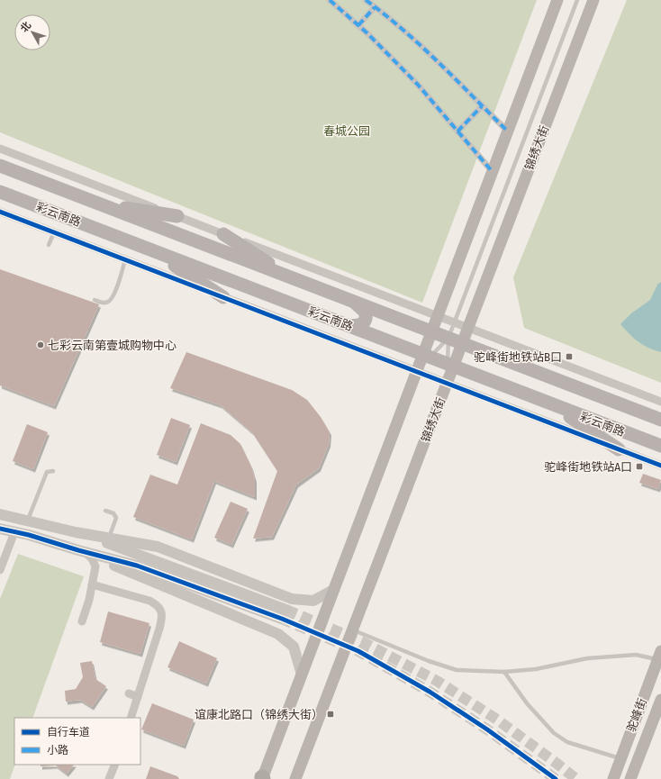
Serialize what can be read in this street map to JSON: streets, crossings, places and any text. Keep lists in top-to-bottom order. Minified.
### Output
{"streets":{"main road":["锦绣大街","彩云南路","驼峰街"]},"crossings":[["锦绣大街","彩云南路"]],"parks":["春城公园"],"places":{"other":["七彩云南第壹城购物中心"],"transit":["驼峰街地铁站B口","驼峰街地铁站A口","谊康北路口（锦绣大街）"]},"legend":["自行车道","小路"],"north":"top left"}
